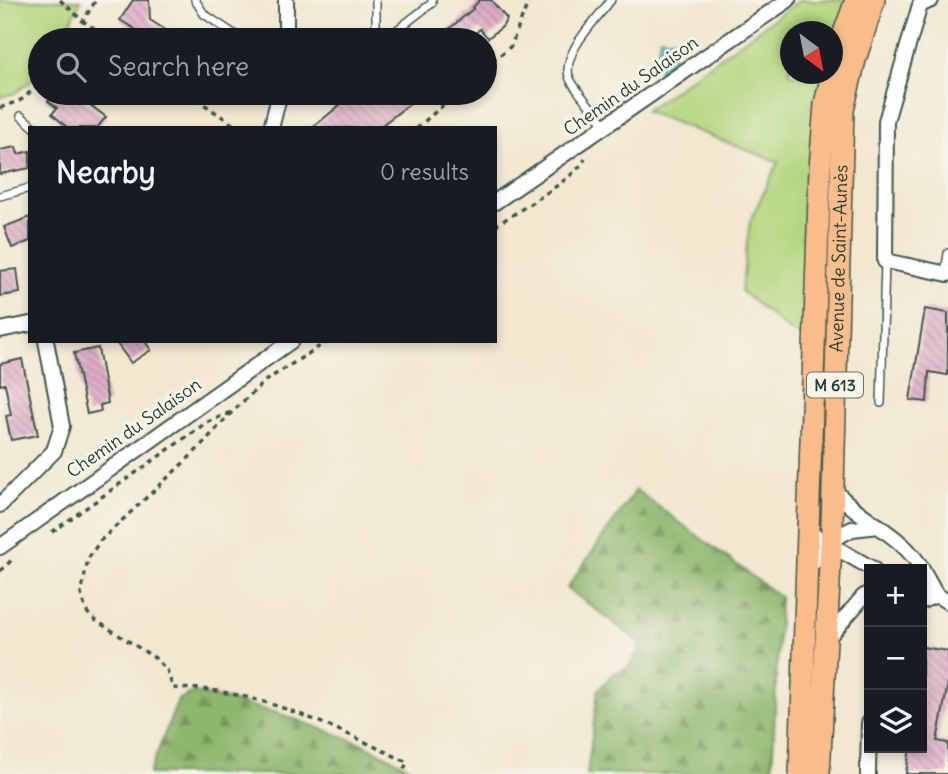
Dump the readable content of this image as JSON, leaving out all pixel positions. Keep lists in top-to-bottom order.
{
  "streets": {
    "main road": ["Avenue de Saint-Aunès", "M 613"],
    "street": ["Chemin du Salaison"]
  },
  "north": "bottom right",
  "page": {
    "search": "Search here",
    "heading": ["Nearby", "0 results"],
    "map_buttons": ["+", "−"]
  }
}
